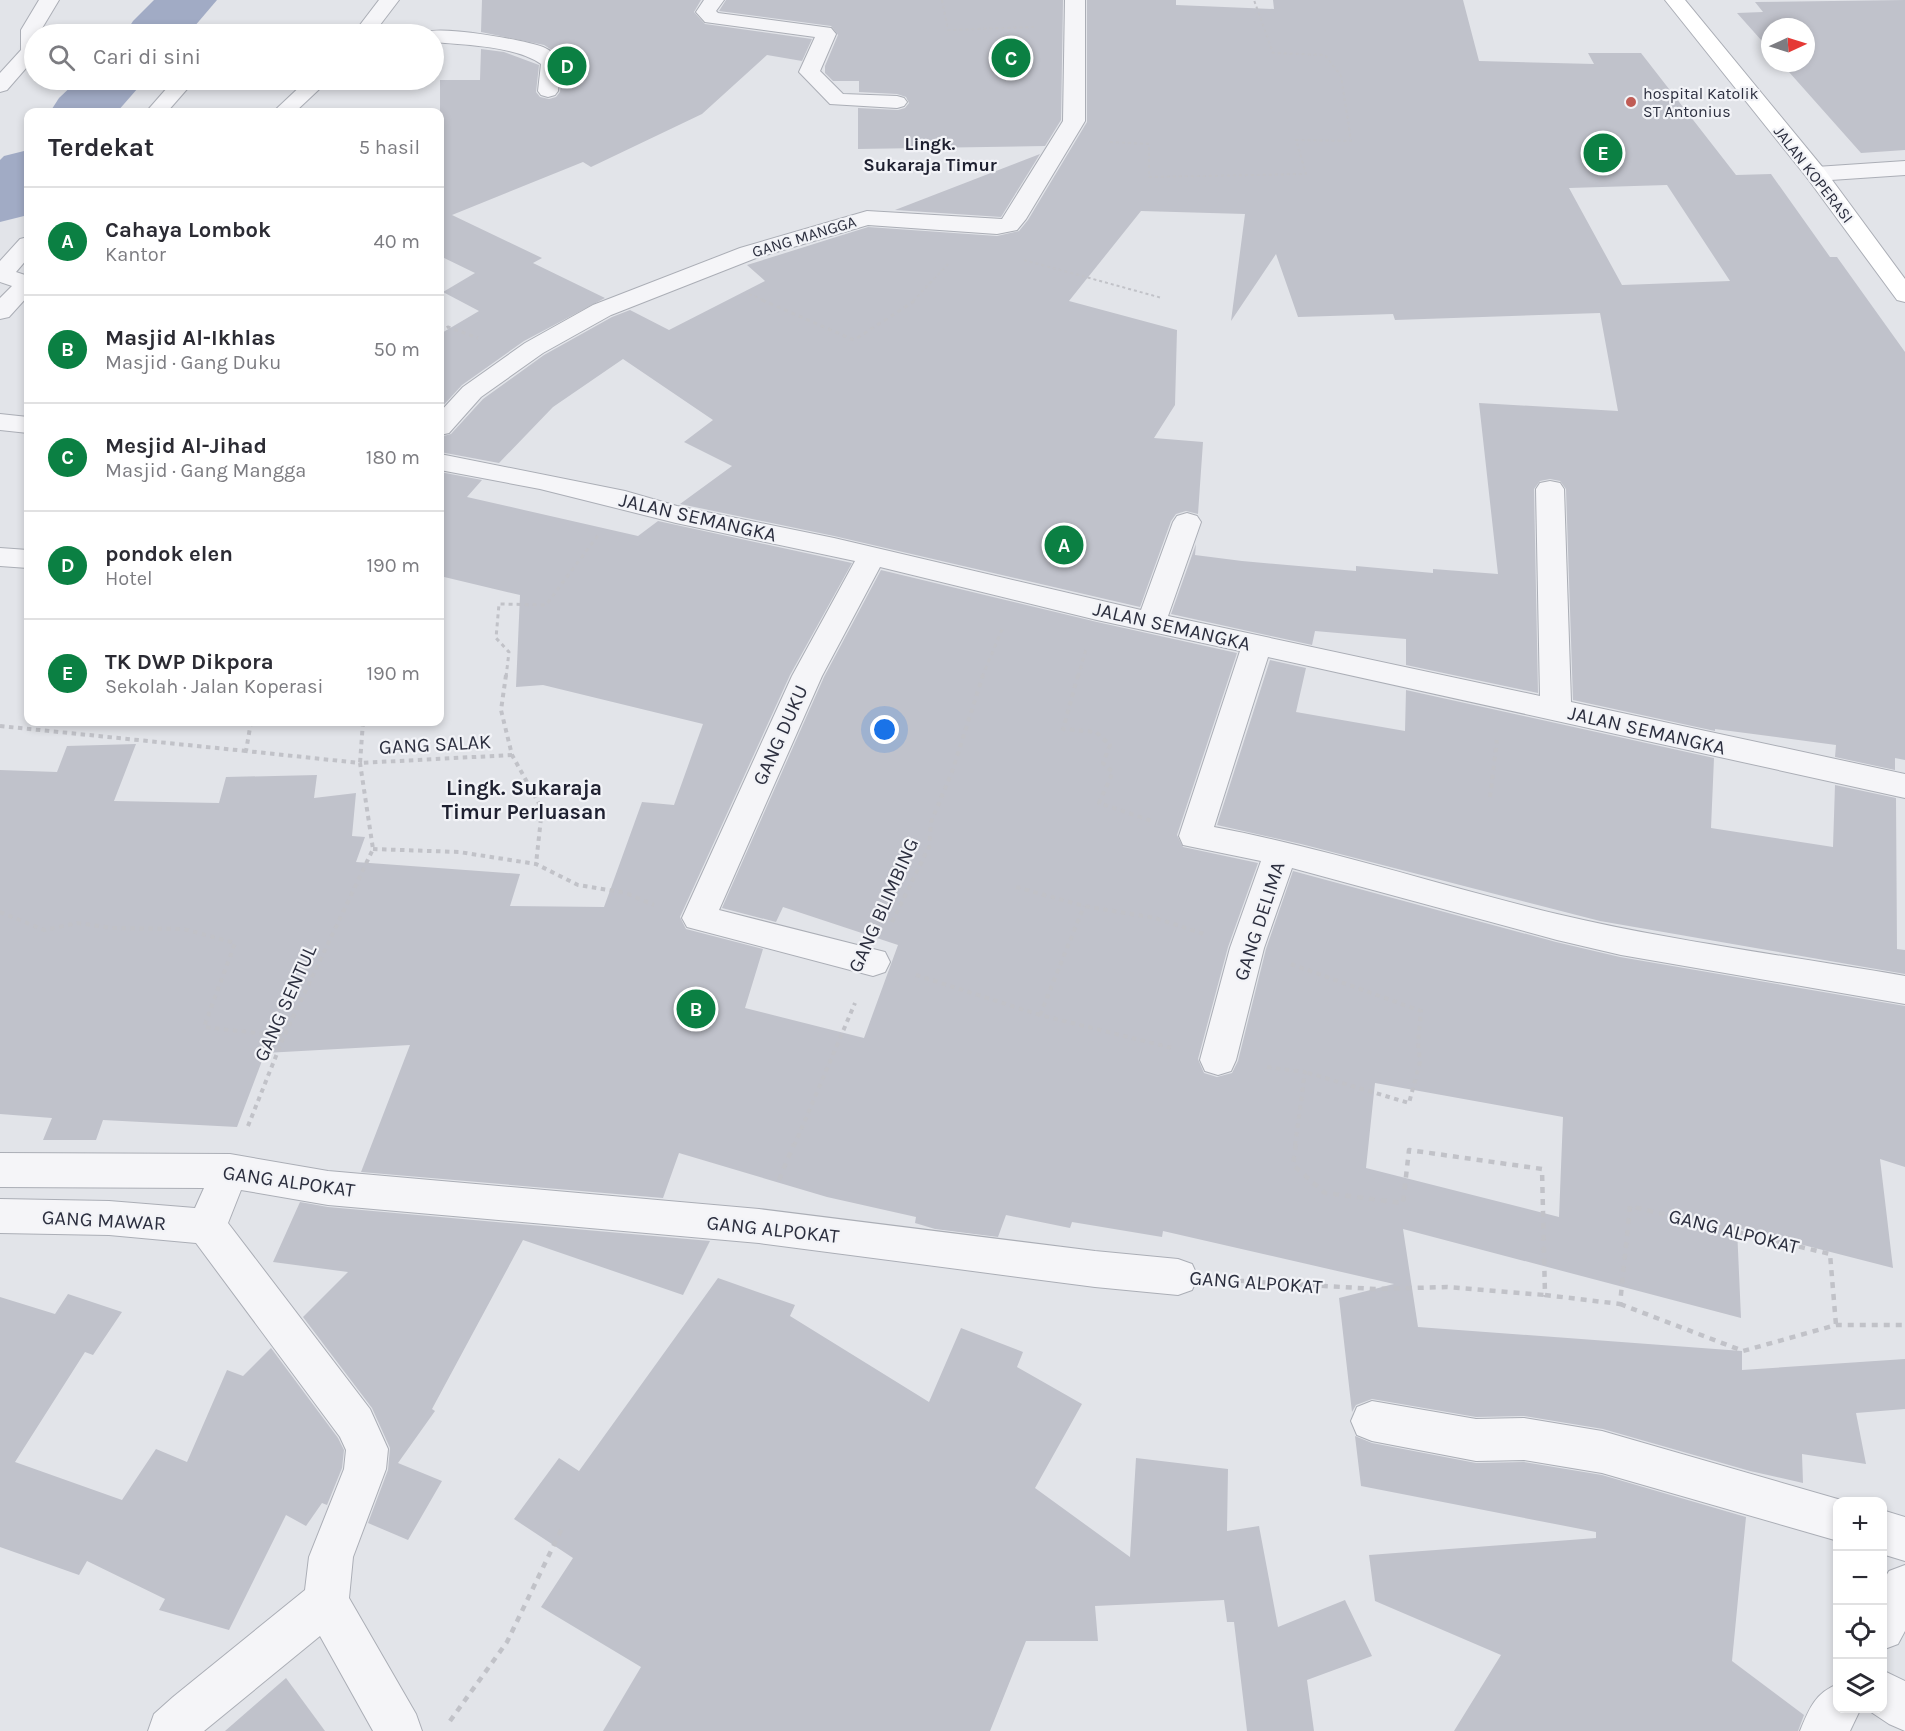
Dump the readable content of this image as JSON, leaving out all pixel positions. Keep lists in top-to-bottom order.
{
  "streets": {
    "street": [
      "JALAN KOPERASI",
      "GANG MANGGA",
      "JALAN SEMANGKA",
      "GANG DUKU",
      "GANG DELIMA",
      "GANG ALPOKAT",
      "GANG MAWAR"
    ],
    "path": ["GANG SALAK", "GANG BLIMBING", "GANG SENTUL"]
  },
  "crossings": [
    ["JALAN SEMANGKA", "GANG DUKU"],
    ["JALAN SEMANGKA", "GANG SALAK"],
    ["JALAN SEMANGKA", "GANG BLIMBING"],
    ["GANG BLIMBING", "GANG ALPOKAT"],
    ["GANG SENTUL", "GANG ALPOKAT"],
    ["GANG SENTUL", "GANG MAWAR"],
    ["GANG ALPOKAT", "GANG MAWAR"]
  ],
  "districts": ["Lingk. Sukaraja Timur", "Lingk. Sukaraja Timur Perluasan"],
  "places": ["hospital Katolik ST Antonius"],
  "north": "right",
  "page": {
    "search": "Cari di sini",
    "pins": [
      "C",
      "D",
      "E",
      "A",
      "B"
    ],
    "heading": ["Terdekat", "5 hasil"],
    "list": [
      {
        "mark": "A",
        "name": "Cahaya Lombok",
        "note": "Kantor",
        "value": "40 m"
      },
      {
        "mark": "B",
        "name": "Masjid Al-Ikhlas",
        "note": "Masjid · Gang Duku",
        "value": "50 m"
      },
      {
        "mark": "C",
        "name": "Mesjid Al-Jihad",
        "note": "Masjid · Gang Mangga",
        "value": "180 m"
      },
      {
        "mark": "D",
        "name": "pondok elen",
        "note": "Hotel",
        "value": "190 m"
      },
      {
        "mark": "E",
        "name": "TK DWP Dikpora",
        "note": "Sekolah · Jalan Koperasi",
        "value": "190 m"
      }
    ],
    "map_buttons": ["+", "−"]
  }
}
